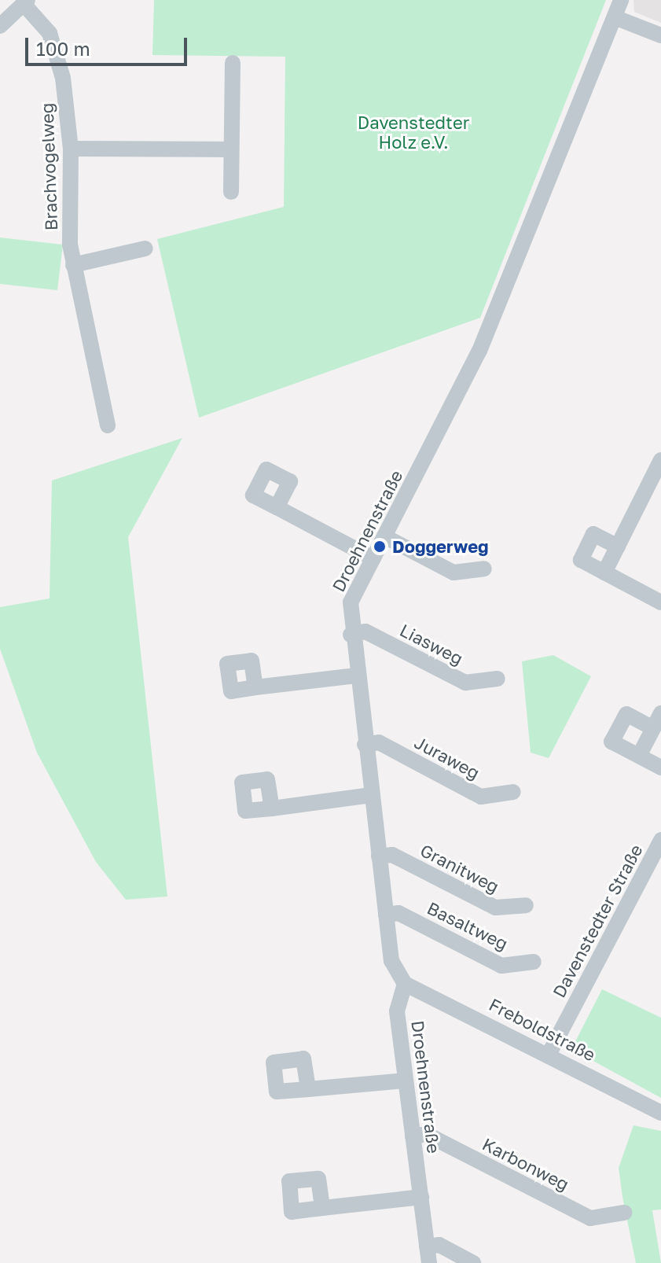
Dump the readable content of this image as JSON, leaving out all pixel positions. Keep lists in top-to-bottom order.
{
  "streets": {
    "street": [
      "Brachvogelweg",
      "Droehnenstraße",
      "Liasweg",
      "Juraweg",
      "Granitweg",
      "Davenstedter Straße",
      "Basaltweg",
      "Freboldstraße",
      "Karbonweg"
    ]
  },
  "crossings": [
    ["Droehnenstraße", "Liasweg"],
    ["Droehnenstraße", "Juraweg"],
    ["Droehnenstraße", "Granitweg"],
    ["Droehnenstraße", "Basaltweg"],
    ["Droehnenstraße", "Freboldstraße"],
    ["Droehnenstraße", "Karbonweg"],
    ["Davenstedter Straße", "Freboldstraße"]
  ],
  "parks": ["Davenstedter Holz e.V."],
  "places": ["Doggerweg"],
  "scale_bar": "100 m"
}
